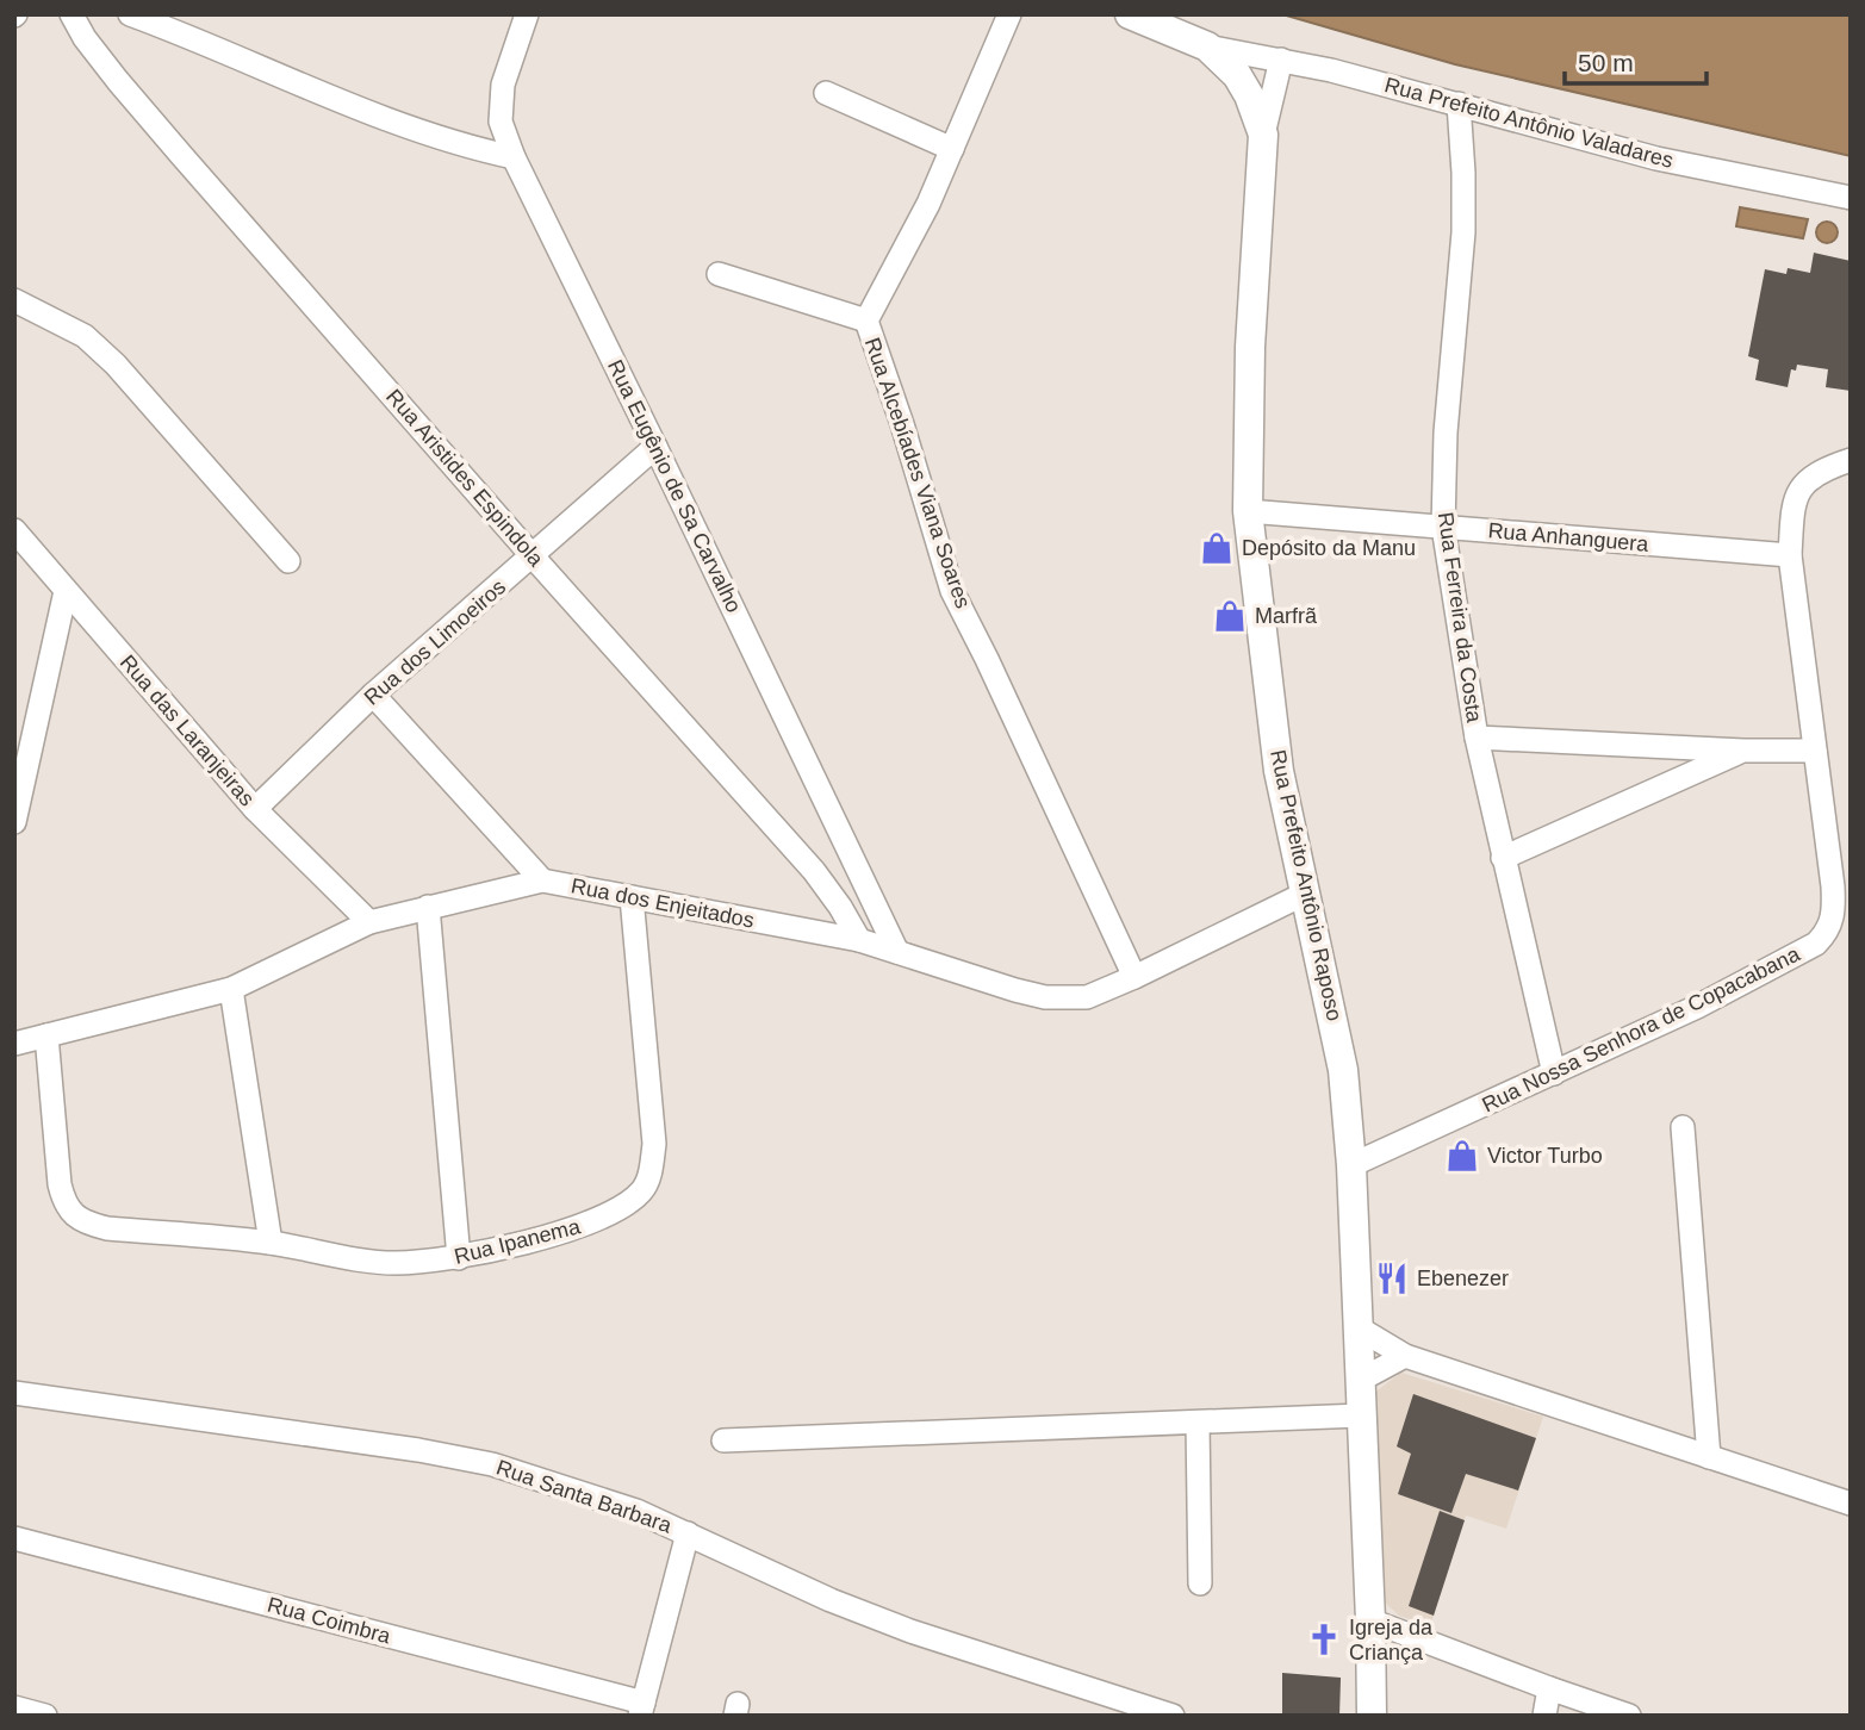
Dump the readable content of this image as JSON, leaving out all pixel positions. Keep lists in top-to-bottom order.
{
  "streets": {
    "street": [
      "Rua Prefeito Antônio Valadares",
      "Rua Alcebíades Viana Soares",
      "Rua Aristides Espindola",
      "Rua Eugênio de Sa Carvalho",
      "Rua Anhanguera",
      "Rua Ferreira da Costa",
      "Rua dos Limoeiros",
      "Rua das Laranjeiras",
      "Rua Prefeito Antônio Raposo",
      "Rua dos Enjeitados",
      "Rua Nossa Senhora de Copacabana",
      "Rua Ipanema",
      "Rua Santa Barbara",
      "Rua Coimbra"
    ]
  },
  "crossings": [
    ["Rua Prefeito Antônio Valadares", "Rua Ferreira da Costa"],
    ["Rua Prefeito Antônio Valadares", "Rua Prefeito Antônio Raposo"],
    ["Rua Alcebíades Viana Soares", "Rua dos Enjeitados"],
    ["Rua Aristides Espindola", "Rua dos Limoeiros"],
    ["Rua Aristides Espindola", "Rua dos Enjeitados"],
    ["Rua Eugênio de Sa Carvalho", "Rua dos Limoeiros"],
    ["Rua Eugênio de Sa Carvalho", "Rua dos Enjeitados"],
    ["Rua Anhanguera", "Rua Ferreira da Costa"],
    ["Rua Anhanguera", "Rua Prefeito Antônio Raposo"],
    ["Rua Anhanguera", "Rua Nossa Senhora de Copacabana"],
    ["Rua Ferreira da Costa", "Rua Nossa Senhora de Copacabana"],
    ["Rua dos Limoeiros", "Rua das Laranjeiras"],
    ["Rua das Laranjeiras", "Rua dos Enjeitados"],
    ["Rua Prefeito Antônio Raposo", "Rua dos Enjeitados"],
    ["Rua Prefeito Antônio Raposo", "Rua Nossa Senhora de Copacabana"],
    ["Rua dos Enjeitados", "Rua Ipanema"]
  ],
  "places": {
    "shop": ["Depósito da Manu", "Marfrã", "Victor Turbo"],
    "restaurant": ["Ebenezer"],
    "church": ["Igreja da Criança"]
  },
  "scale_bar": "50 m"
}
